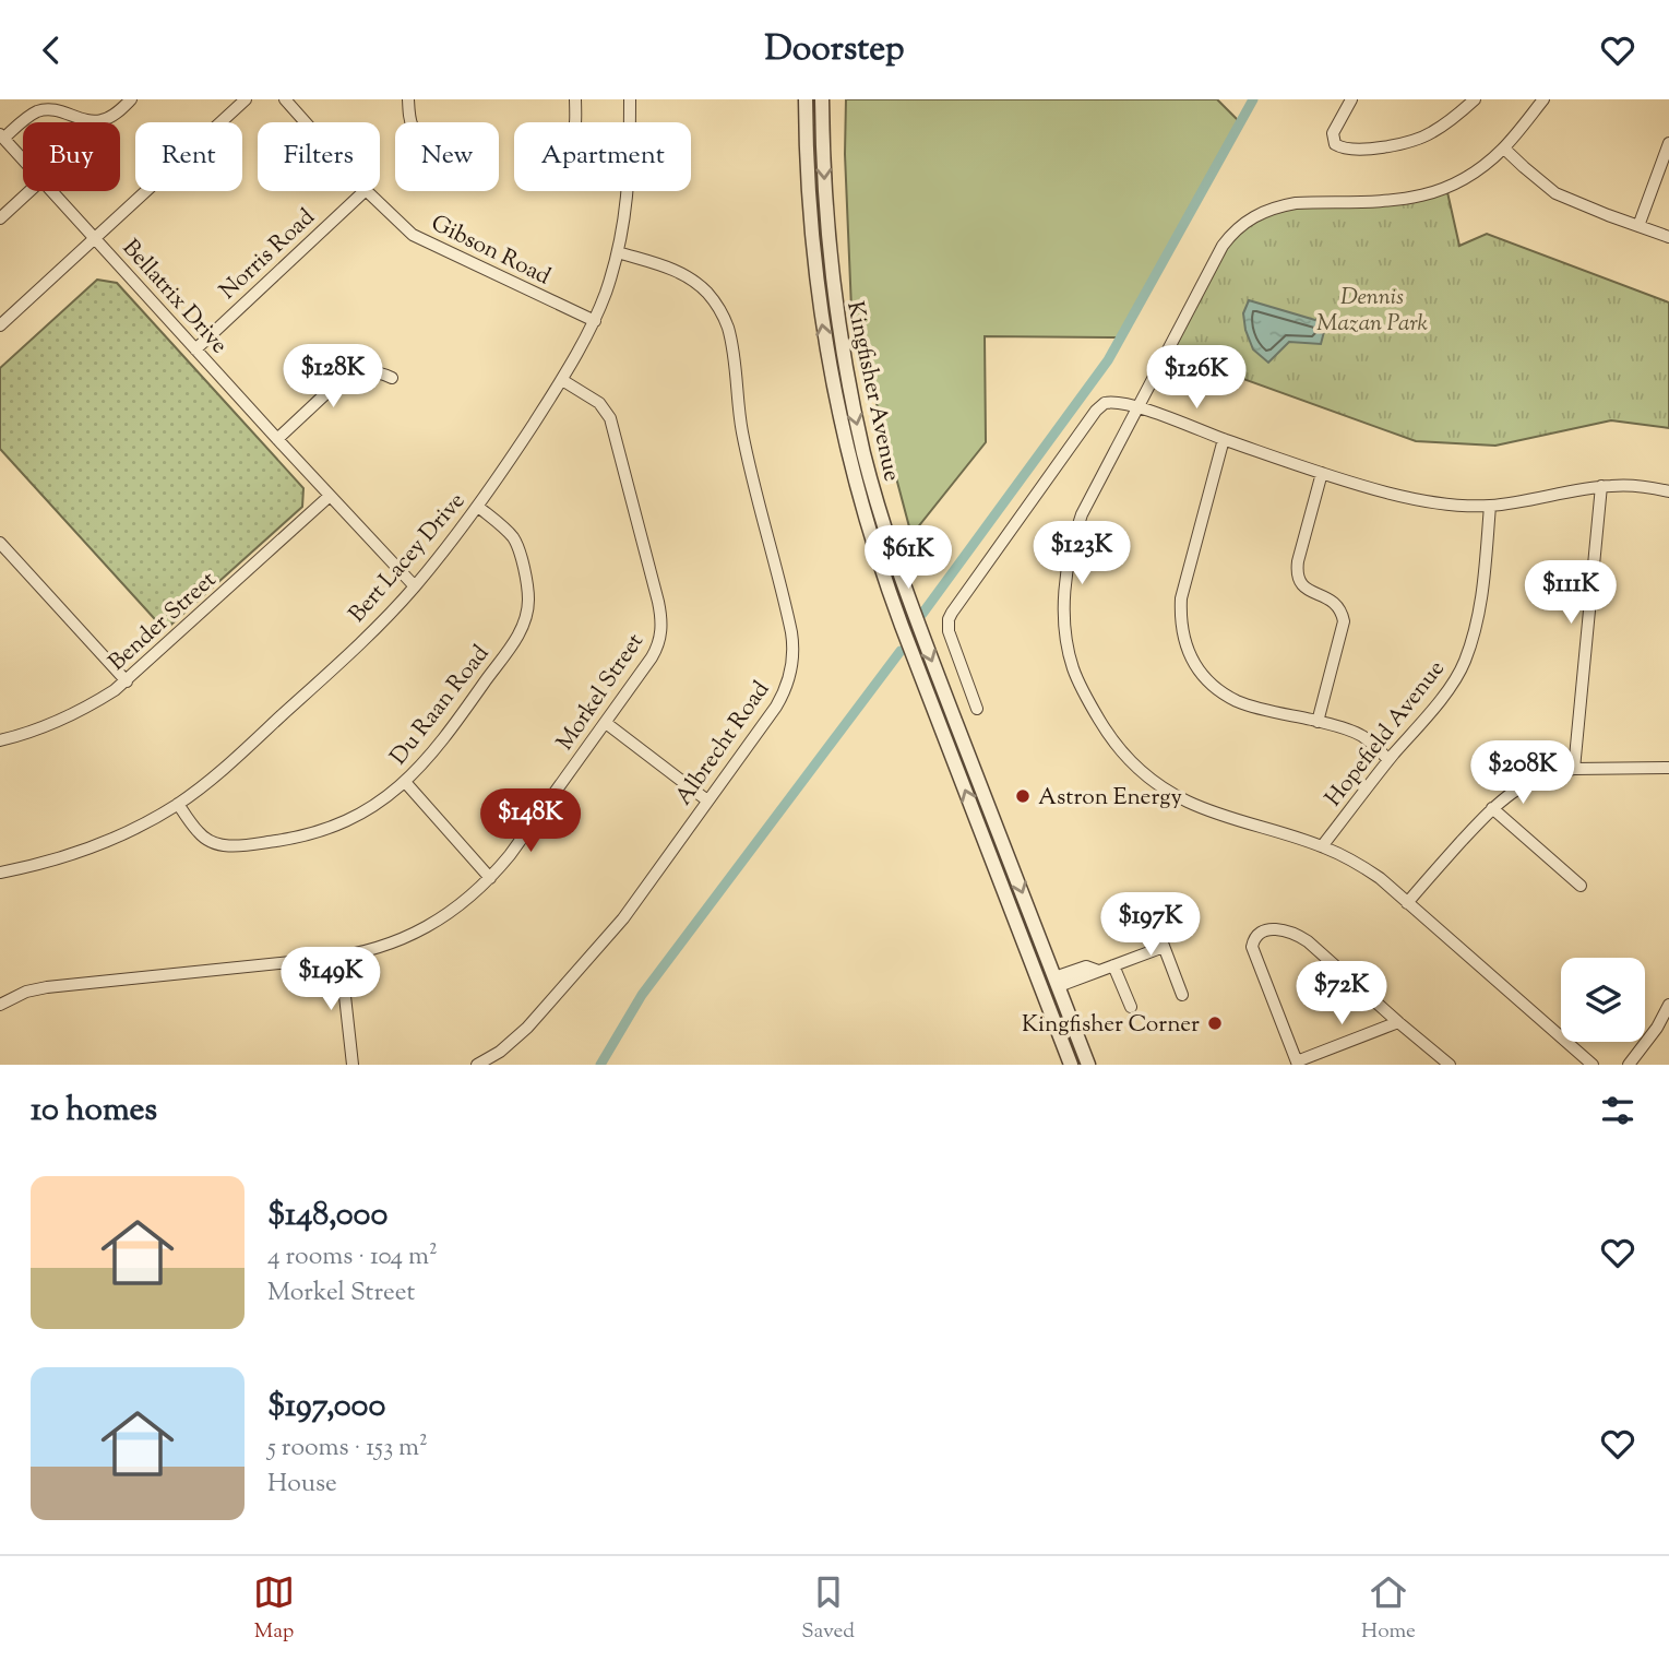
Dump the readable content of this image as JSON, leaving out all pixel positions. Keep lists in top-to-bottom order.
{
  "streets": {
    "street": [
      "Gibson Road",
      "Norris Road",
      "Bellatrix Drive",
      "Kingfisher Avenue",
      "Bert Lacey Drive",
      "Bender Street",
      "Morkel Street",
      "Du Raan Road",
      "Hopefield Avenue",
      "Albrecht Road"
    ]
  },
  "crossings": [
    ["Gibson Road", "Bert Lacey Drive"],
    ["Norris Road", "Bellatrix Drive"],
    ["Bellatrix Drive", "Bert Lacey Drive"],
    ["Bellatrix Drive", "Bender Street"],
    ["Bert Lacey Drive", "Morkel Street"],
    ["Bert Lacey Drive", "Du Raan Road"],
    ["Bert Lacey Drive", "Albrecht Road"]
  ],
  "parks": ["Dennis Mazan Park"],
  "places": ["Astron Energy", "Kingfisher Corner"],
  "page": {
    "header": "Doorstep",
    "chip": [
      "Buy",
      "Rent",
      "Filters",
      "New",
      "Apartment"
    ],
    "price": [
      "$128K",
      "$126K",
      "$123K",
      "$61K",
      "$111K",
      "$208K",
      "$148K",
      "$197K",
      "$149K",
      "$72K"
    ],
    "heading": "10 homes",
    "list": [
      {
        "name": "$148,000",
        "note": "4 rooms · 104 m² · Morkel Street"
      },
      {
        "name": "$197,000",
        "note": "5 rooms · 153 m² · House"
      }
    ],
    "tabs": ["Map", "Saved", "Home"]
  }
}
